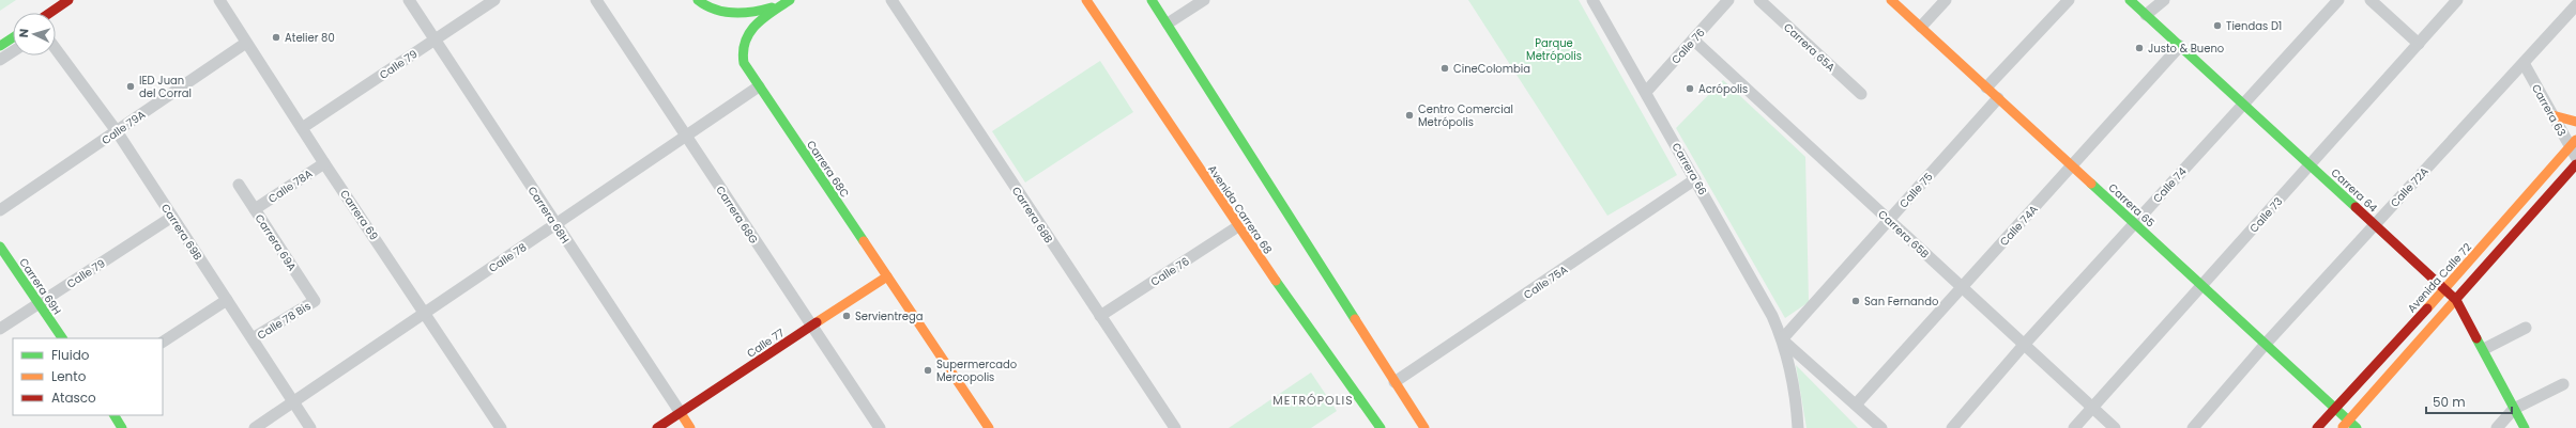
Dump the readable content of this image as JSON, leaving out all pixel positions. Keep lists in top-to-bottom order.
{
  "streets": {
    "main road": [
      "Carrera 68C",
      "Carrera 64",
      "Carrera 65",
      "Avenida Carrera 68",
      "Carrera 68H",
      "Avenida Calle 72",
      "Carrera 69H",
      "Calle 77"
    ],
    "street": [
      "Calle 76",
      "Carrera 65A",
      "Calle 79",
      "Carrera 63",
      "Calle 79A",
      "Carrera 66",
      "Calle 74",
      "Calle 78A",
      "Calle 72A",
      "Calle 75",
      "Carrera 69",
      "Carrera 68G",
      "Carrera 68B",
      "Calle 73",
      "Calle 74A",
      "Carrera 69B",
      "Carrera 65B",
      "Carrera 69A",
      "Calle 78",
      "Calle 75A",
      "Calle 78 Bis"
    ]
  },
  "crossings": [
    ["Calle 76", "Carrera 66"],
    ["Calle 76", "Avenida Carrera 68"],
    ["Calle 76", "Carrera 68B"],
    ["Calle 76", "Carrera 65B"],
    ["Calle 79", "Carrera 69"],
    ["Calle 79", "Carrera 68H"],
    ["Calle 79", "Carrera 69B"],
    ["Calle 79", "Carrera 69H"],
    ["Carrera 63", "Calle 72A"],
    ["Carrera 63", "Avenida Calle 72"],
    ["Calle 79A", "Carrera 69"],
    ["Calle 79A", "Carrera 69B"],
    ["Carrera 68C", "Calle 78"],
    ["Carrera 68C", "Calle 77"],
    ["Carrera 66", "Calle 75"],
    ["Carrera 66", "Calle 74A"],
    ["Carrera 66", "Calle 75A"],
    ["Calle 74", "Carrera 64"],
    ["Calle 74", "Carrera 65"],
    ["Calle 74", "Carrera 65B"],
    ["Calle 78A", "Carrera 69"],
    ["Calle 78A", "Carrera 69A"],
    ["Calle 72A", "Carrera 64"],
    ["Calle 72A", "Carrera 65"],
    ["Calle 75", "Carrera 65"],
    ["Calle 75", "Carrera 65B"],
    ["Carrera 64", "Calle 73"],
    ["Carrera 64", "Calle 74A"],
    ["Carrera 64", "Avenida Calle 72"],
    ["Carrera 65", "Calle 73"],
    ["Carrera 65", "Calle 74A"],
    ["Carrera 65", "Avenida Calle 72"],
    ["Carrera 69", "Calle 78"],
    ["Carrera 68H", "Calle 78"],
    ["Carrera 68H", "Calle 77"],
    ["Carrera 68G", "Calle 78"],
    ["Carrera 68G", "Calle 77"],
    ["Calle 73", "Carrera 65B"],
    ["Calle 74A", "Carrera 65B"],
    ["Carrera 69B", "Calle 78"],
    ["Carrera 69B", "Calle 78 Bis"],
    ["Carrera 69A", "Calle 78 Bis"]
  ],
  "districts": ["METRÓPOLIS"],
  "parks": ["Parque Metrópolis"],
  "places": [
    "Tiendas D1",
    "Atelier 80",
    "Justo & Bueno",
    "CineColombia",
    "IED Juan del Corral",
    "Acrópolis",
    "Centro Comercial Metrópolis",
    "San Fernando",
    "Servientrega",
    "Supermercado Mercopolis"
  ],
  "legend": ["Fluido", "Lento", "Atasco"],
  "scale_bar": "50 m",
  "north": "left"
}
